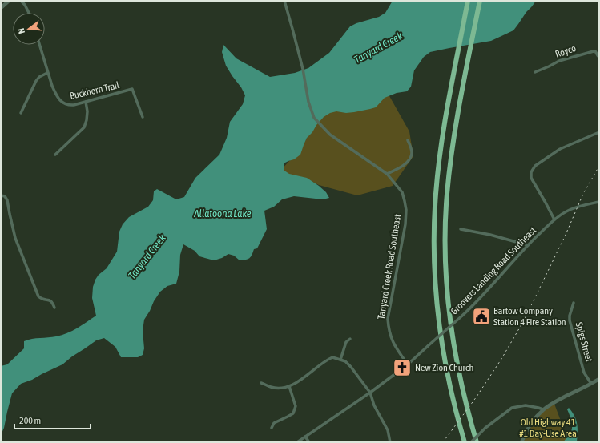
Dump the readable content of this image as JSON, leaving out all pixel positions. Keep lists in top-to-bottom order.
{
  "streets": {
    "street": [
      "Royco",
      "Buckhorn Trail",
      "Tanyard Creek Road Southeast",
      "Groovers Landing Road Southeast",
      "Spigs Street"
    ]
  },
  "crossings": [
    ["Tanyard Creek Road Southeast", "Groovers Landing Road Southeast"]
  ],
  "water": ["Tanyard Creek", "Allatoona Lake"],
  "parks": ["Old Highway 41 #1 Day-Use Area"],
  "places": {
    "public building": ["Bartow Company Station 4 Fire Station"],
    "church": ["New Zion Church"]
  },
  "scale_bar": "200 m",
  "north": "left"
}
